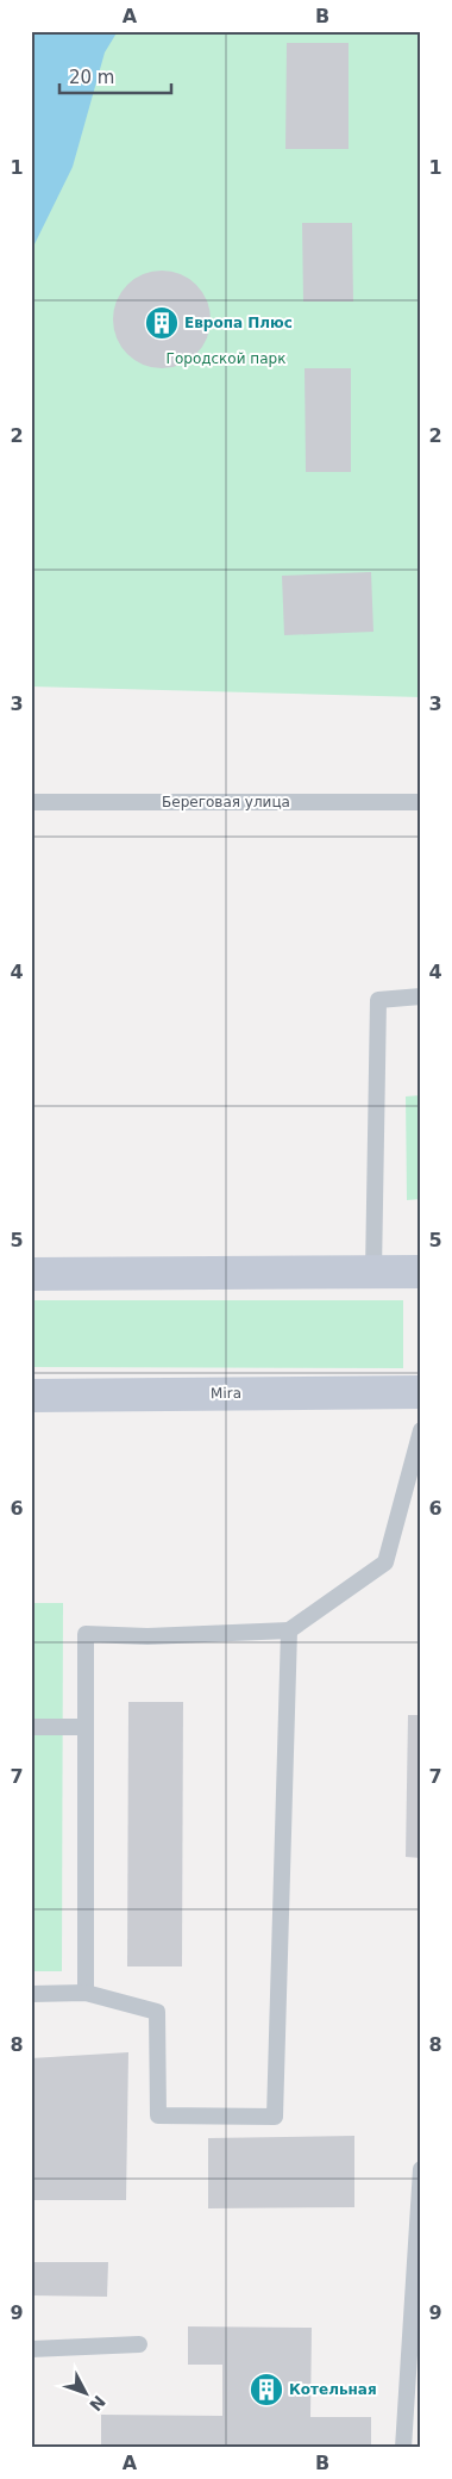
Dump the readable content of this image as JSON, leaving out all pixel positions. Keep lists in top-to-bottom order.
{
  "streets": {
    "main road": ["Mira"],
    "lane": ["Береговая улица"]
  },
  "parks": ["Городской парк"],
  "places": {
    "building": ["Европа Плюс", "Котельная"]
  },
  "scale_bar": "20 m",
  "north": "bottom right",
  "grid": {
    "columns": ["A", "B"],
    "rows": [
      "1",
      "2",
      "3",
      "4",
      "5",
      "6",
      "7",
      "8",
      "9"
    ]
  }
}
